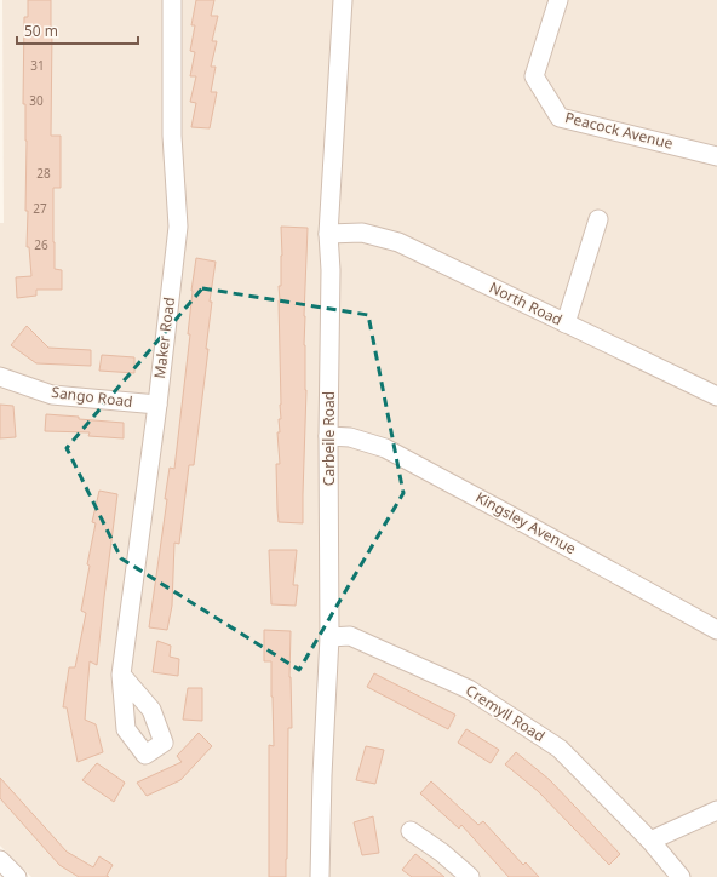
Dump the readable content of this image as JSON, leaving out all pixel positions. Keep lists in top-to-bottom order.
{
  "streets": {
    "street": [
      "Peacock Avenue",
      "North Road",
      "Maker Road",
      "Sango Road",
      "Carbeile Road",
      "Kingsley Avenue",
      "Cremyll Road"
    ]
  },
  "crossings": [
    ["North Road", "Carbeile Road"],
    ["Maker Road", "Sango Road"],
    ["Carbeile Road", "Kingsley Avenue"],
    ["Carbeile Road", "Cremyll Road"]
  ],
  "house_numbers": [
    "31",
    "30",
    "28",
    "27",
    "26"
  ],
  "scale_bar": "50 m"
}
